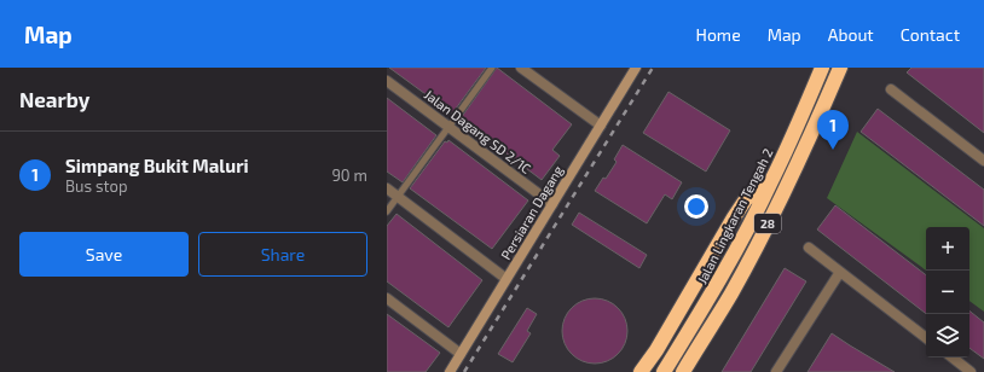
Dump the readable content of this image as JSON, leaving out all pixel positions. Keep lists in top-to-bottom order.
{
  "streets": {
    "highway": ["Jalan Lingkaran Tengah 2", "28"],
    "main road": ["Persiaran Dagang"],
    "street": ["Jalan Dagang SD 2/1C"]
  },
  "crossings": [
    ["Jalan Dagang SD 2/1C", "Persiaran Dagang"]
  ],
  "page": {
    "header": "Map",
    "nav": [
      "Home",
      "Map",
      "About",
      "Contact"
    ],
    "heading": "Nearby",
    "pins": "1",
    "list": [
      {
        "mark": "1",
        "name": "Simpang Bukit Maluri",
        "note": "Bus stop",
        "value": "90 m"
      }
    ],
    "buttons": ["Save", "Share"],
    "map_buttons": ["+", "−"]
  }
}
